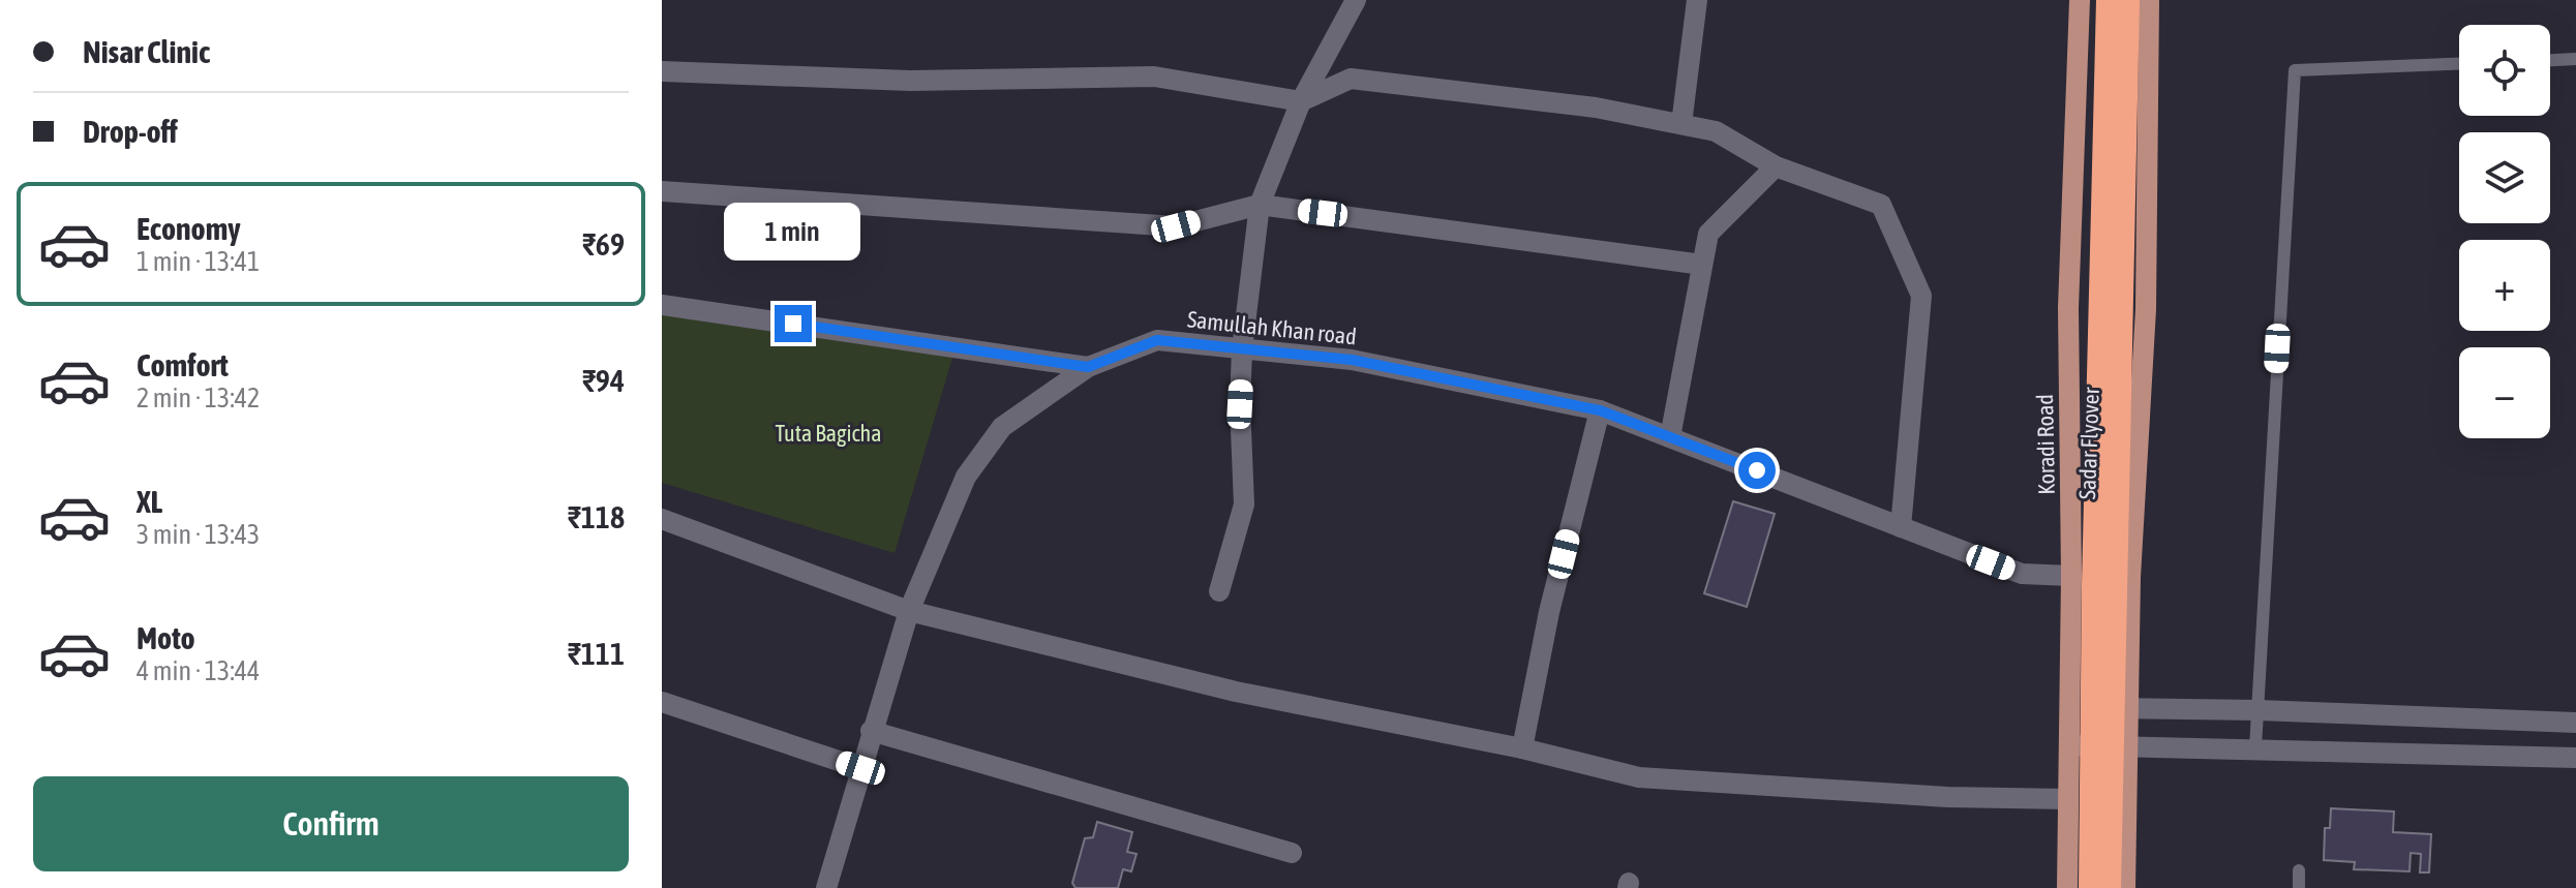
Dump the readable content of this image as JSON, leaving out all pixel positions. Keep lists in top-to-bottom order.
{
  "streets": {
    "highway": ["Sadar Flyover"],
    "main road": ["Koradi Road"],
    "street": ["Samullah Khan road"]
  },
  "crossings": [
    ["Samullah Khan road", "Koradi Road"]
  ],
  "parks": ["Tuta Bagicha"],
  "page": {
    "banner": ["Nisar Clinic", "Drop-off"],
    "map_buttons": ["+", "−"],
    "list": [
      {
        "name": "Economy",
        "note": "1 min · 13:41",
        "value": "₹69"
      },
      {
        "name": "Comfort",
        "note": "2 min · 13:42",
        "value": "₹94"
      },
      {
        "name": "XL",
        "note": "3 min · 13:43",
        "value": "₹118"
      },
      {
        "name": "Moto",
        "note": "4 min · 13:44",
        "value": "₹111"
      }
    ],
    "bubble": "1 min",
    "buttons": "Confirm"
  }
}
